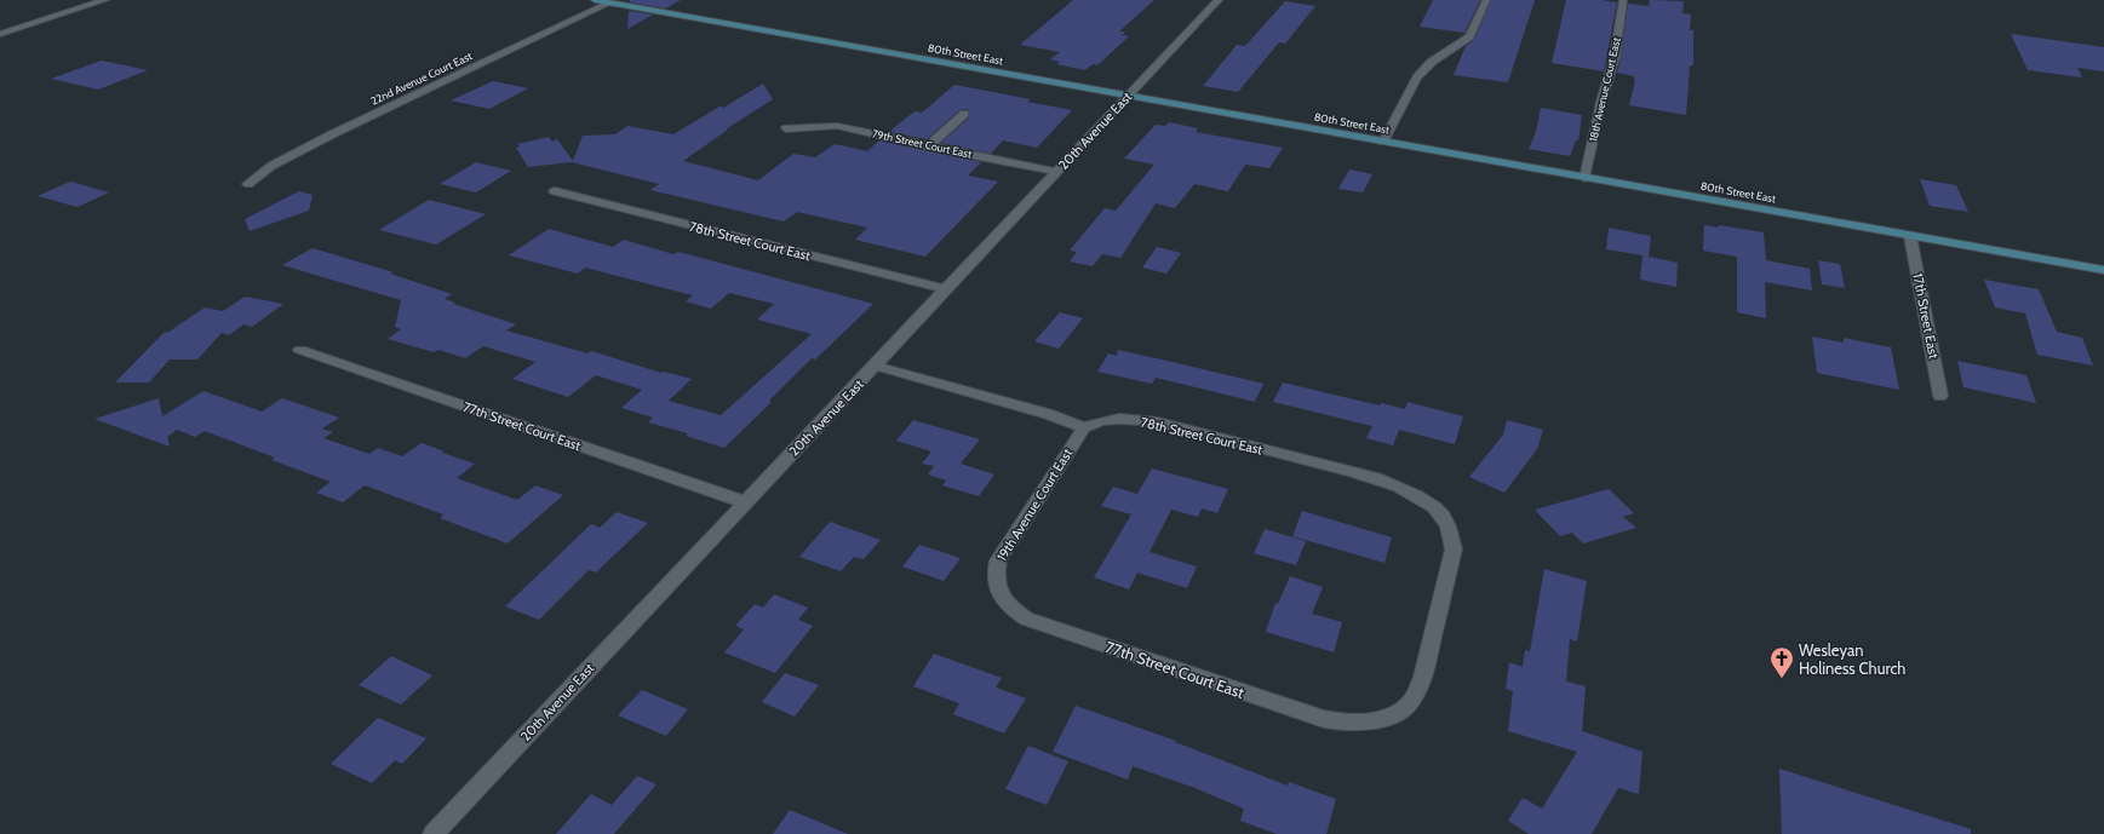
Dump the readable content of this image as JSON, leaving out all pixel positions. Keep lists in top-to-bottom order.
{
  "streets": {
    "street": [
      "80th Street East",
      "22nd Avenue Court East",
      "18th Avenue Court East",
      "20th Avenue East",
      "79th Street Court East",
      "78th Street Court East",
      "17th Street East",
      "77th Street Court East",
      "19th Avenue Court East"
    ]
  },
  "crossings": [
    ["80th Street East", "22nd Avenue Court East"],
    ["80th Street East", "18th Avenue Court East"],
    ["80th Street East", "20th Avenue East"],
    ["80th Street East", "17th Street East"],
    ["20th Avenue East", "79th Street Court East"],
    ["20th Avenue East", "78th Street Court East"],
    ["20th Avenue East", "77th Street Court East"],
    ["78th Street Court East", "77th Street Court East"],
    ["78th Street Court East", "19th Avenue Court East"],
    ["77th Street Court East", "19th Avenue Court East"]
  ],
  "places": {
    "church": ["Wesleyan Holiness Church"]
  }
}
